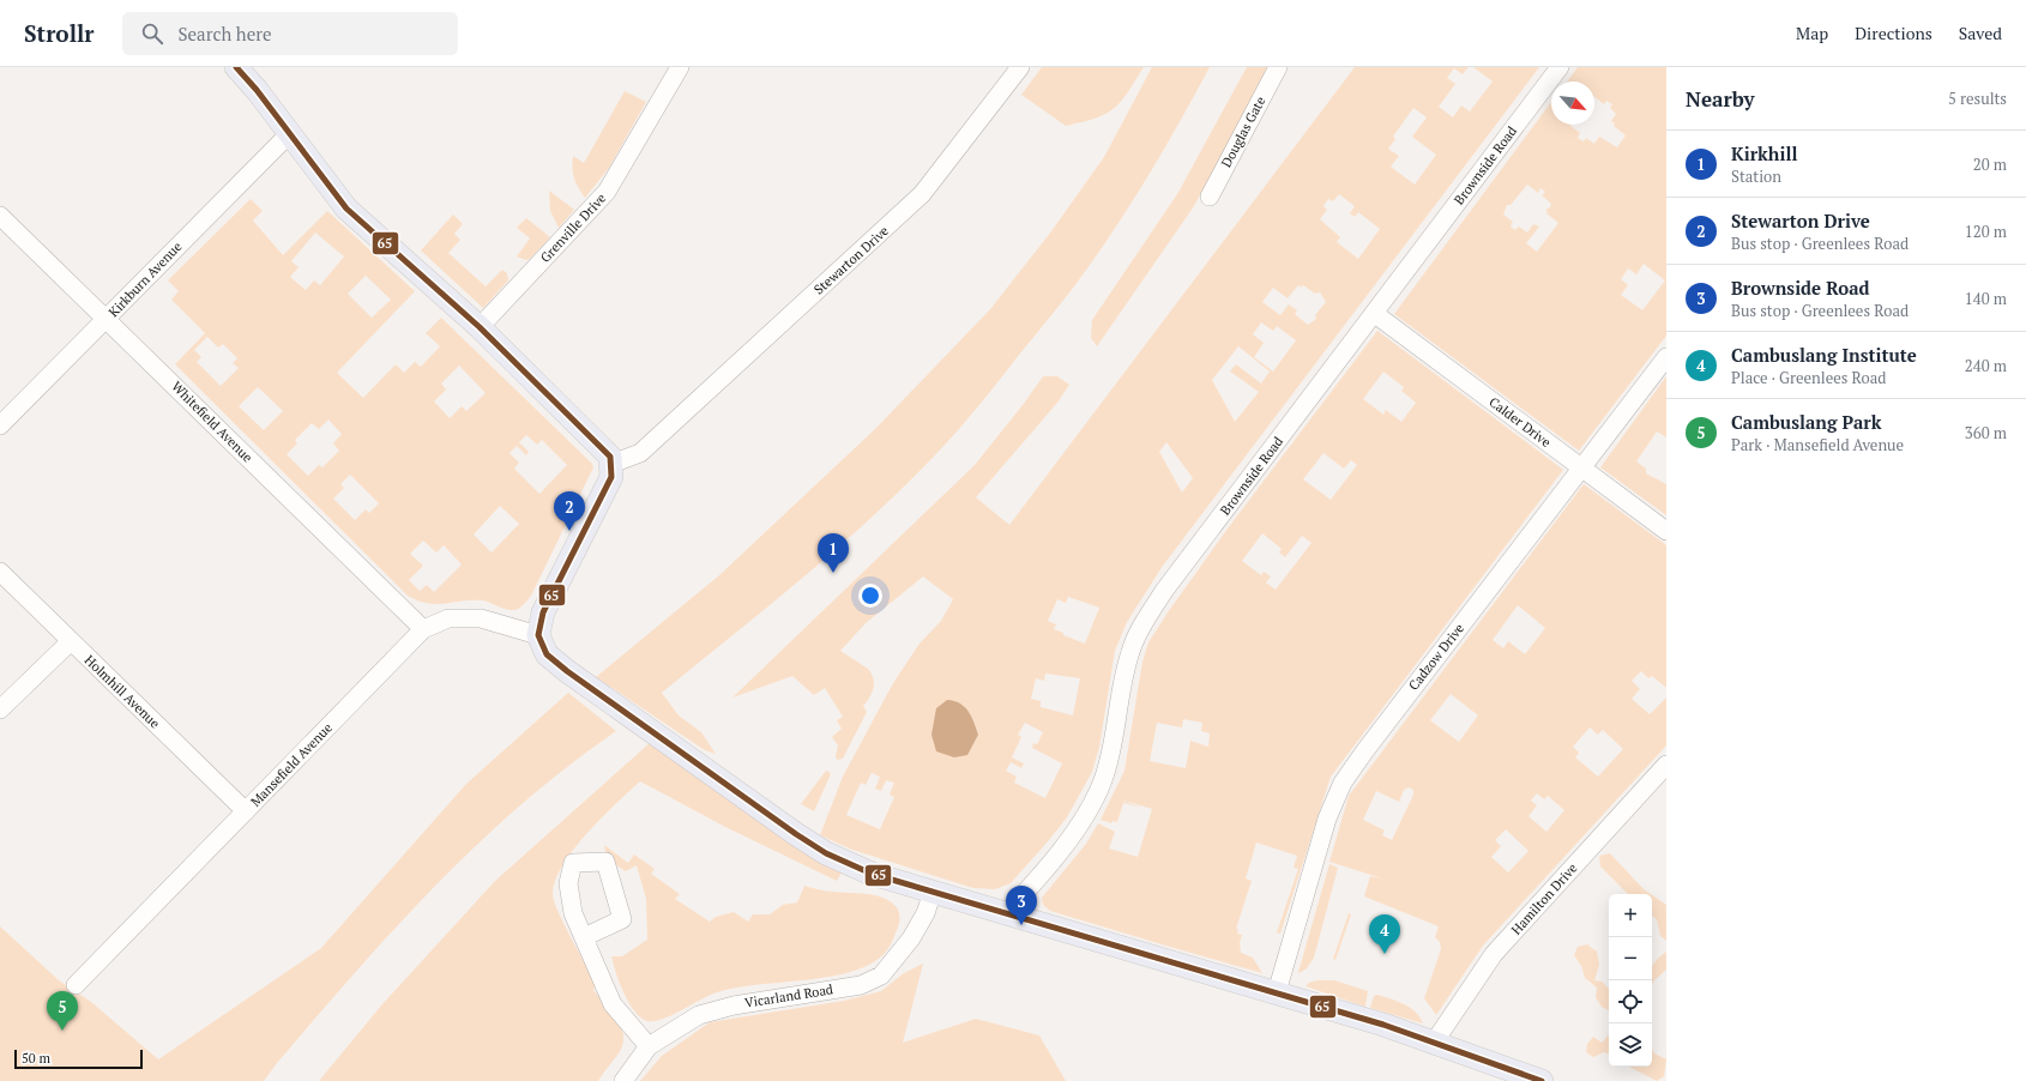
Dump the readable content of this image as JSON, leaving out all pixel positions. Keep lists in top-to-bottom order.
{
  "streets": {
    "street": [
      "Douglas Gate",
      "Brownside Road",
      "Grenville Drive",
      "Stewarton Drive",
      "Kirkburn Avenue",
      "Whitefield Avenue",
      "Calder Drive",
      "Cadzow Drive",
      "Holmhill Avenue",
      "Mansefield Avenue",
      "Hamilton Drive",
      "Vicarland Road"
    ]
  },
  "crossings": [
    ["Brownside Road", "Calder Drive"],
    ["Kirkburn Avenue", "Whitefield Avenue"],
    ["Whitefield Avenue", "Mansefield Avenue"],
    ["Calder Drive", "Cadzow Drive"],
    ["Holmhill Avenue", "Mansefield Avenue"]
  ],
  "lines": ["transit line 65"],
  "scale_bar": "50 m",
  "north": "bottom right",
  "page": {
    "header": "Strollr",
    "search": "Search here",
    "nav": ["Map", "Directions", "Saved"],
    "heading": ["Nearby", "5 results"],
    "list": [
      {
        "mark": "1",
        "name": "Kirkhill",
        "note": "Station",
        "value": "20 m"
      },
      {
        "mark": "2",
        "name": "Stewarton Drive",
        "note": "Bus stop · Greenlees Road",
        "value": "120 m"
      },
      {
        "mark": "3",
        "name": "Brownside Road",
        "note": "Bus stop · Greenlees Road",
        "value": "140 m"
      },
      {
        "mark": "4",
        "name": "Cambuslang Institute",
        "note": "Place · Greenlees Road",
        "value": "240 m"
      },
      {
        "mark": "5",
        "name": "Cambuslang Park",
        "note": "Park · Mansefield Avenue",
        "value": "360 m"
      }
    ],
    "pins": [
      "2",
      "1",
      "3",
      "4",
      "5"
    ],
    "map_buttons": ["+", "−"],
    "scale": "50 m"
  }
}
